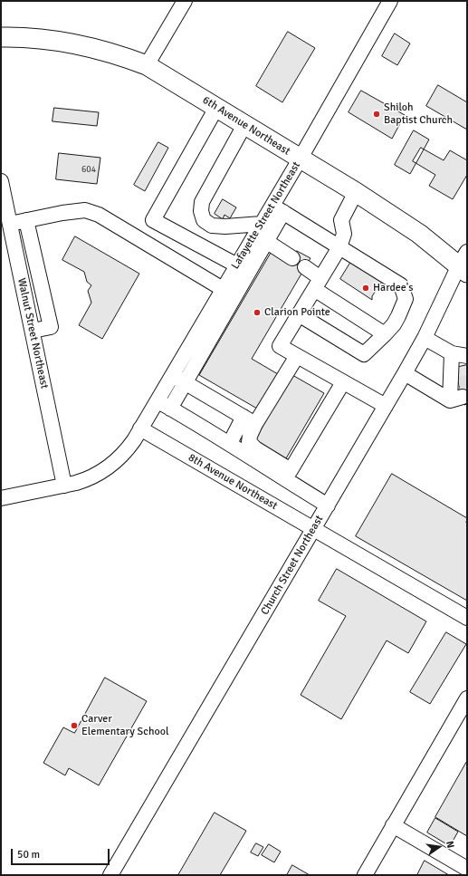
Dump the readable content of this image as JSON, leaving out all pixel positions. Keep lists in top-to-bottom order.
{
  "streets": {
    "main road": ["6th Avenue Northeast"],
    "street": [
      "Lafayette Street Northeast",
      "Walnut Street Northeast",
      "8th Avenue Northeast",
      "Church Street Northeast"
    ]
  },
  "crossings": [
    ["6th Avenue Northeast", "Lafayette Street Northeast"],
    ["6th Avenue Northeast", "Church Street Northeast"],
    ["Lafayette Street Northeast", "8th Avenue Northeast"],
    ["8th Avenue Northeast", "Church Street Northeast"]
  ],
  "places": [
    "Shiloh Baptist Church",
    "Hardee's",
    "Clarion Pointe",
    "Carver Elementary School"
  ],
  "house_numbers": ["604"],
  "scale_bar": "50 m",
  "north": "right"
}
